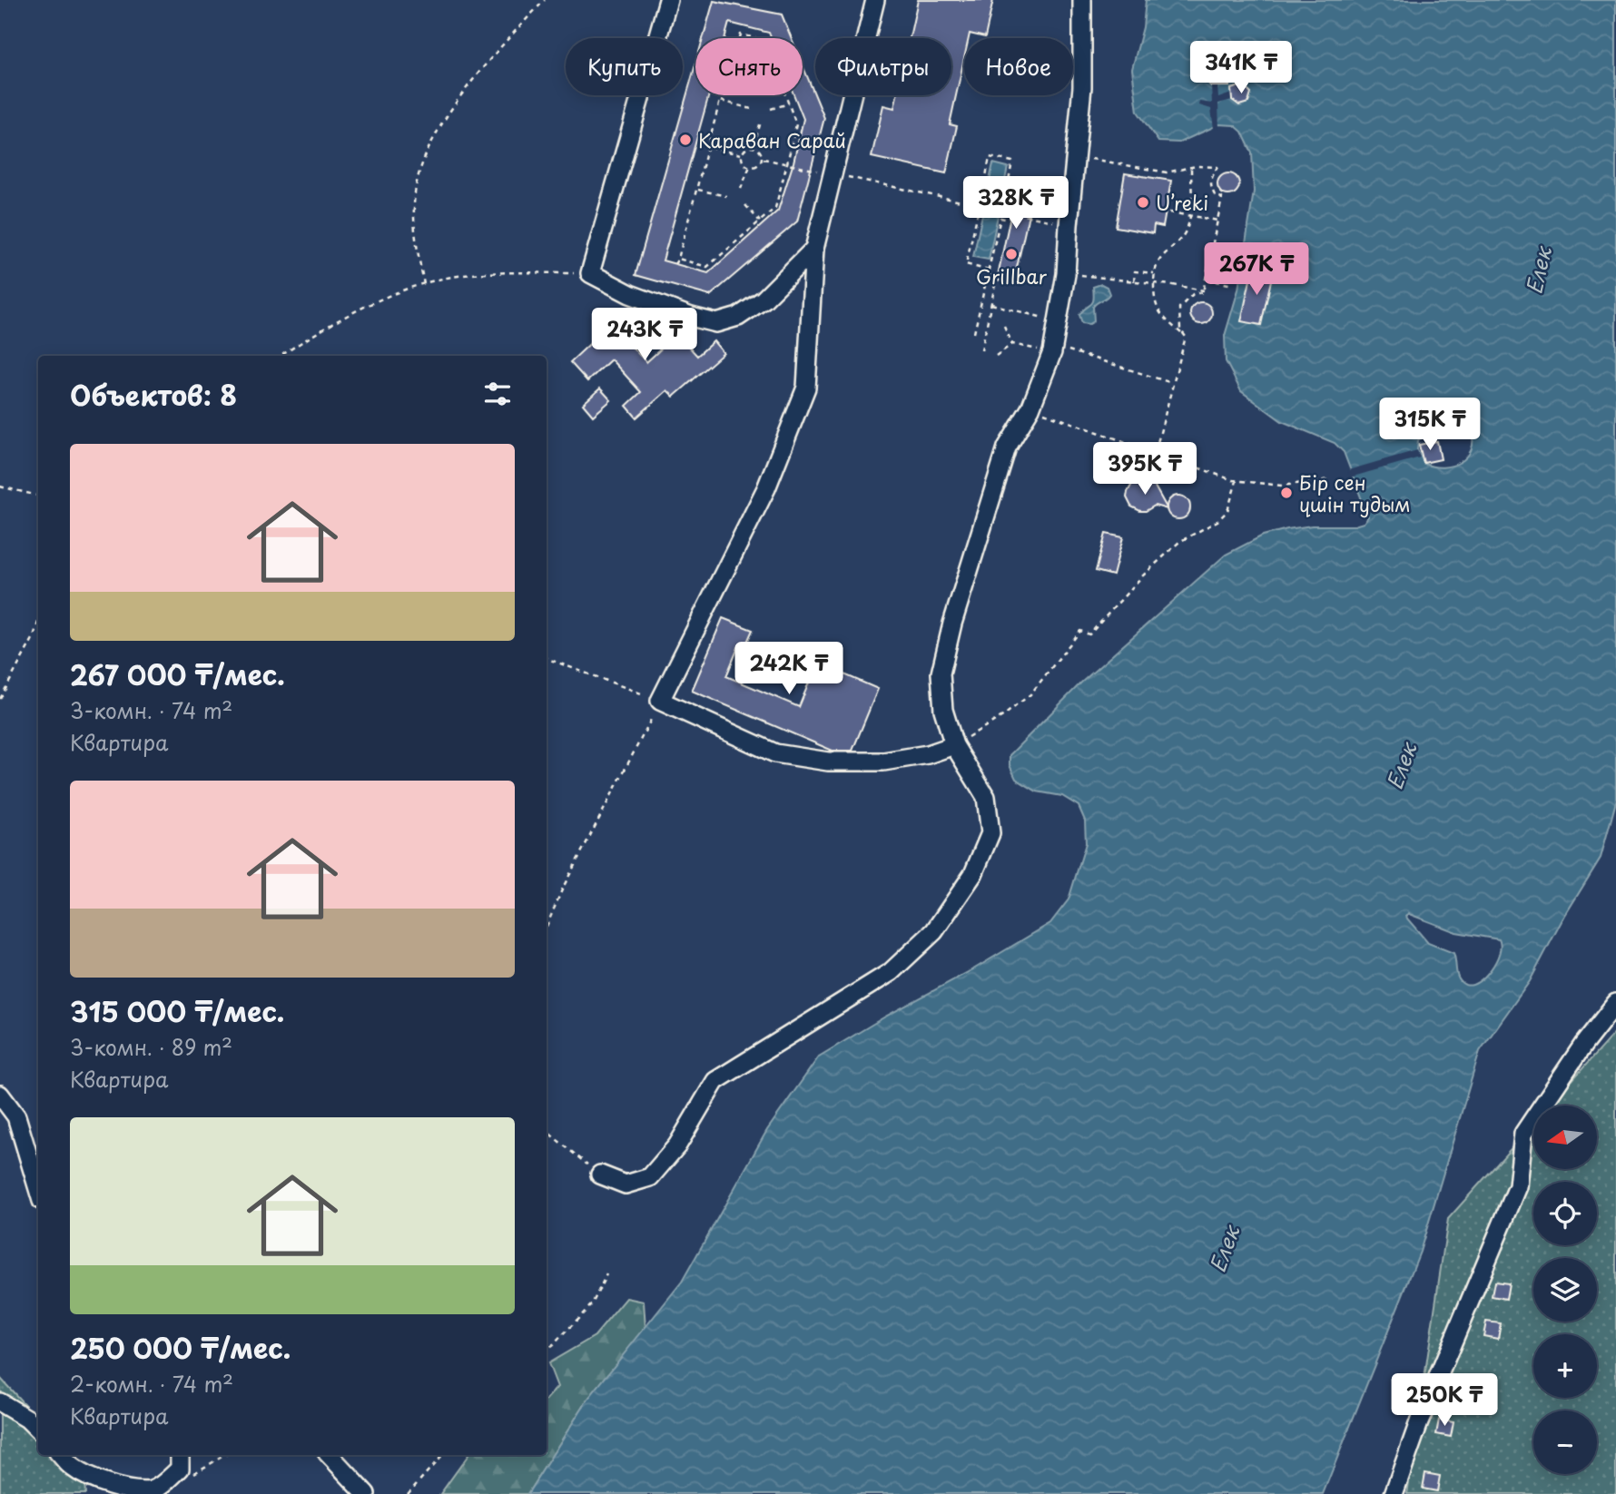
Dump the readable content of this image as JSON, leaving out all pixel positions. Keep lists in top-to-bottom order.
{
  "water": ["Елек"],
  "places": [
    "Караван Сарай",
    "U’reki",
    "Grillbar",
    "Бір сен үшін тудым"
  ],
  "north": "left",
  "page": {
    "chip": [
      "Купить",
      "Снять",
      "Фильтры",
      "Новое"
    ],
    "price": [
      "341K ₸",
      "328K ₸",
      "267K ₸",
      "243K ₸",
      "315K ₸",
      "395K ₸",
      "242K ₸",
      "250K ₸"
    ],
    "heading": "Объектов: 8",
    "list": [
      {
        "name": "267 000 ₸/мес.",
        "note": "3-комн. · 74 m² · Квартира"
      },
      {
        "name": "315 000 ₸/мес.",
        "note": "3-комн. · 89 m² · Квартира"
      },
      {
        "name": "250 000 ₸/мес.",
        "note": "2-комн. · 74 m² · Квартира"
      }
    ],
    "map_buttons": ["+", "−"]
  }
}
